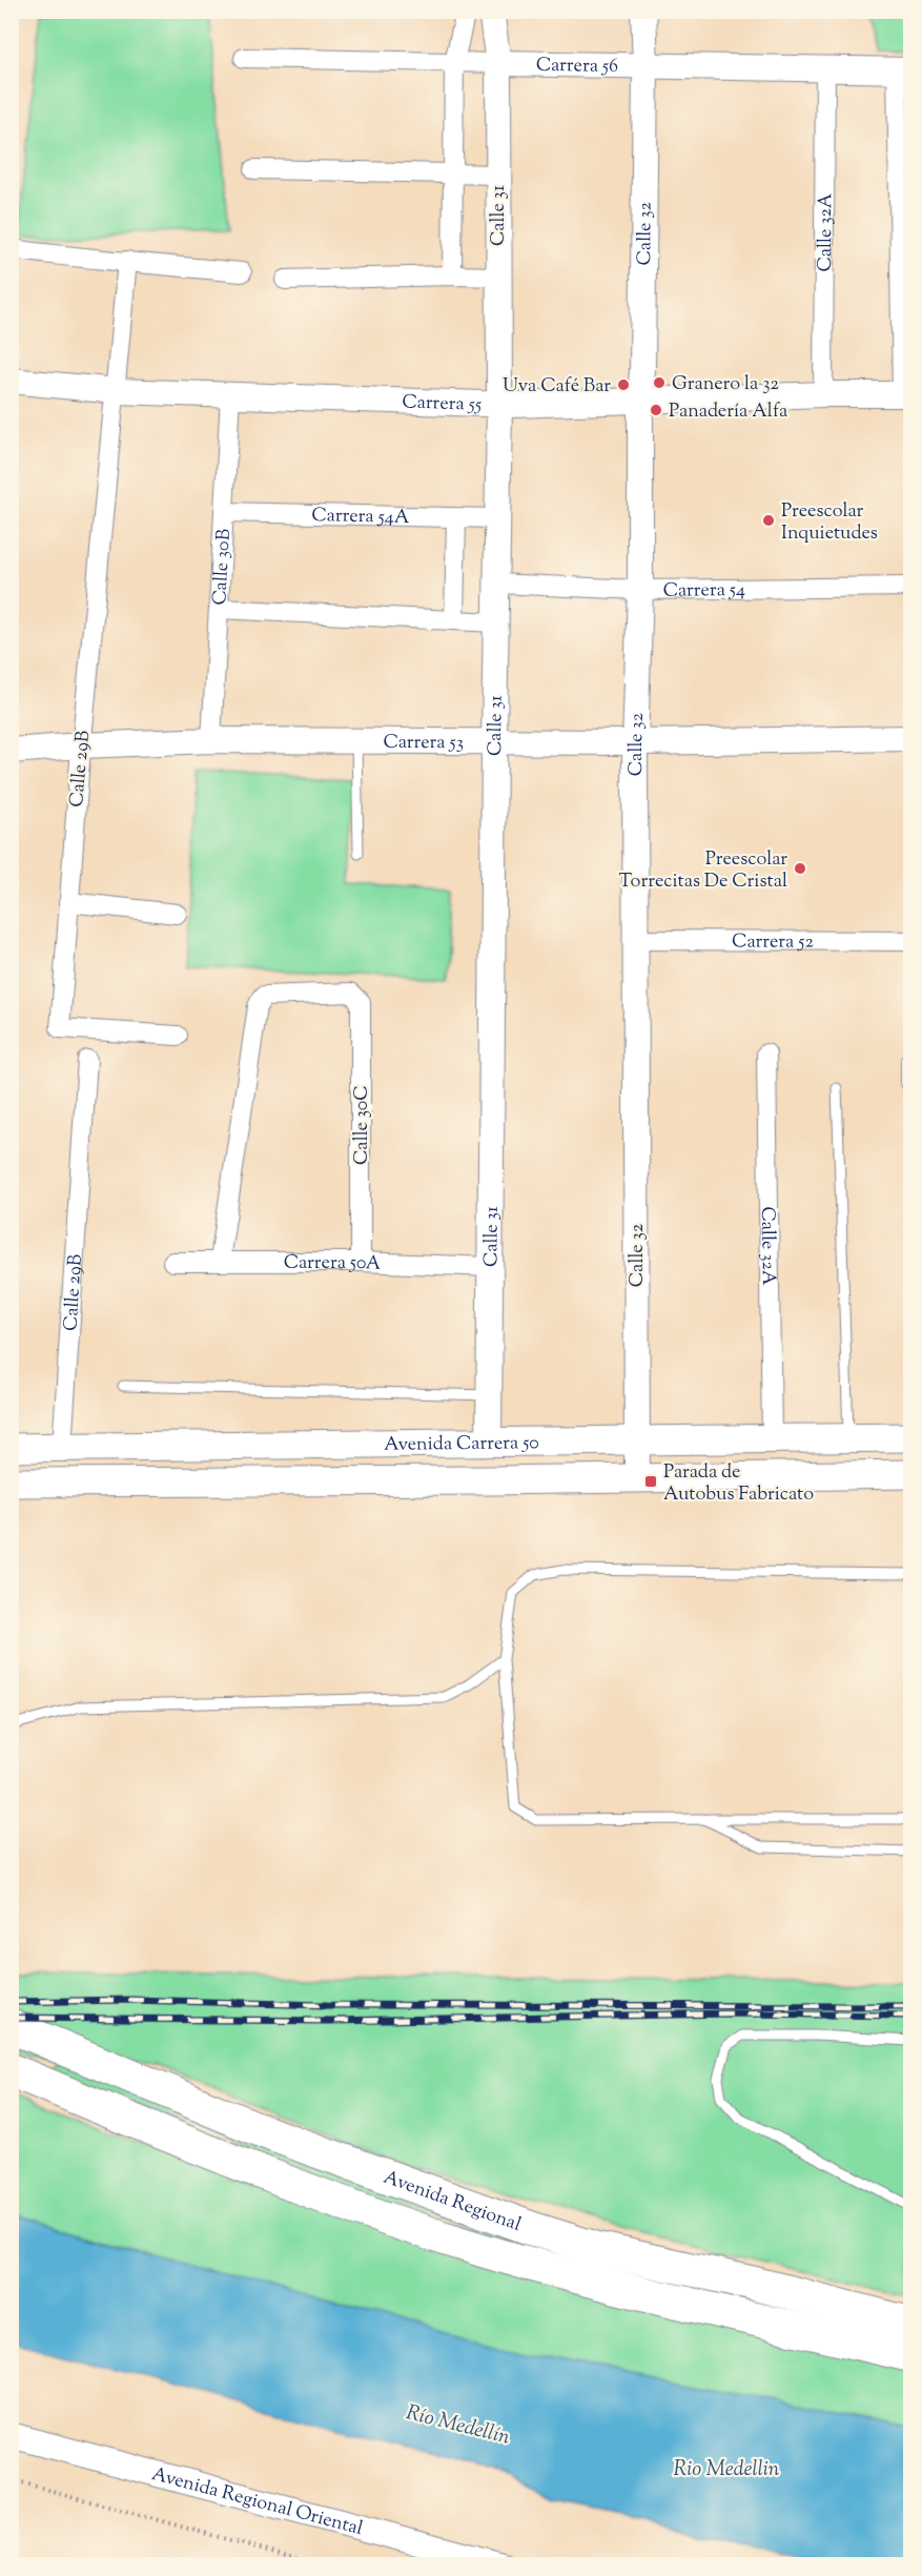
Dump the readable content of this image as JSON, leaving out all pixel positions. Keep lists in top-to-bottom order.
{
  "streets": {
    "highway": ["Avenida Regional"],
    "main road": [
      "Carrera 56",
      "Calle 31",
      "Calle 32",
      "Carrera 55",
      "Carrera 53",
      "Avenida Carrera 50",
      "Avenida Regional Oriental"
    ],
    "street": [
      "Calle 32A",
      "Carrera 54A",
      "Calle 30B",
      "Carrera 54",
      "Calle 29B",
      "Carrera 52",
      "Calle 30C",
      "Carrera 50A"
    ]
  },
  "crossings": [
    ["Carrera 56", "Calle 31"],
    ["Carrera 56", "Calle 32A"],
    ["Carrera 56", "Calle 32"],
    ["Calle 31", "Carrera 55"],
    ["Calle 31", "Carrera 54A"],
    ["Calle 31", "Carrera 54"],
    ["Calle 31", "Carrera 53"],
    ["Calle 31", "Carrera 50A"],
    ["Calle 31", "Avenida Carrera 50"],
    ["Calle 32A", "Carrera 55"],
    ["Calle 32A", "Avenida Carrera 50"],
    ["Calle 32", "Carrera 55"],
    ["Calle 32", "Carrera 54"],
    ["Calle 32", "Carrera 53"],
    ["Calle 32", "Carrera 52"],
    ["Calle 32", "Avenida Carrera 50"],
    ["Carrera 55", "Calle 30B"],
    ["Carrera 55", "Calle 29B"],
    ["Carrera 54A", "Calle 30B"],
    ["Calle 30B", "Carrera 53"],
    ["Carrera 53", "Calle 29B"],
    ["Calle 29B", "Avenida Carrera 50"],
    ["Calle 30C", "Carrera 50A"]
  ],
  "water": ["Río Medellín", "Rio Medellin"],
  "places": {
    "other": [
      "Granero la 32",
      "Uva Café Bar",
      "Panadería Alfa",
      "Preescolar Inquietudes",
      "Preescolar Torrecitas De Cristal"
    ],
    "transit": ["Parada de Autobus Fabricato"]
  }
}
